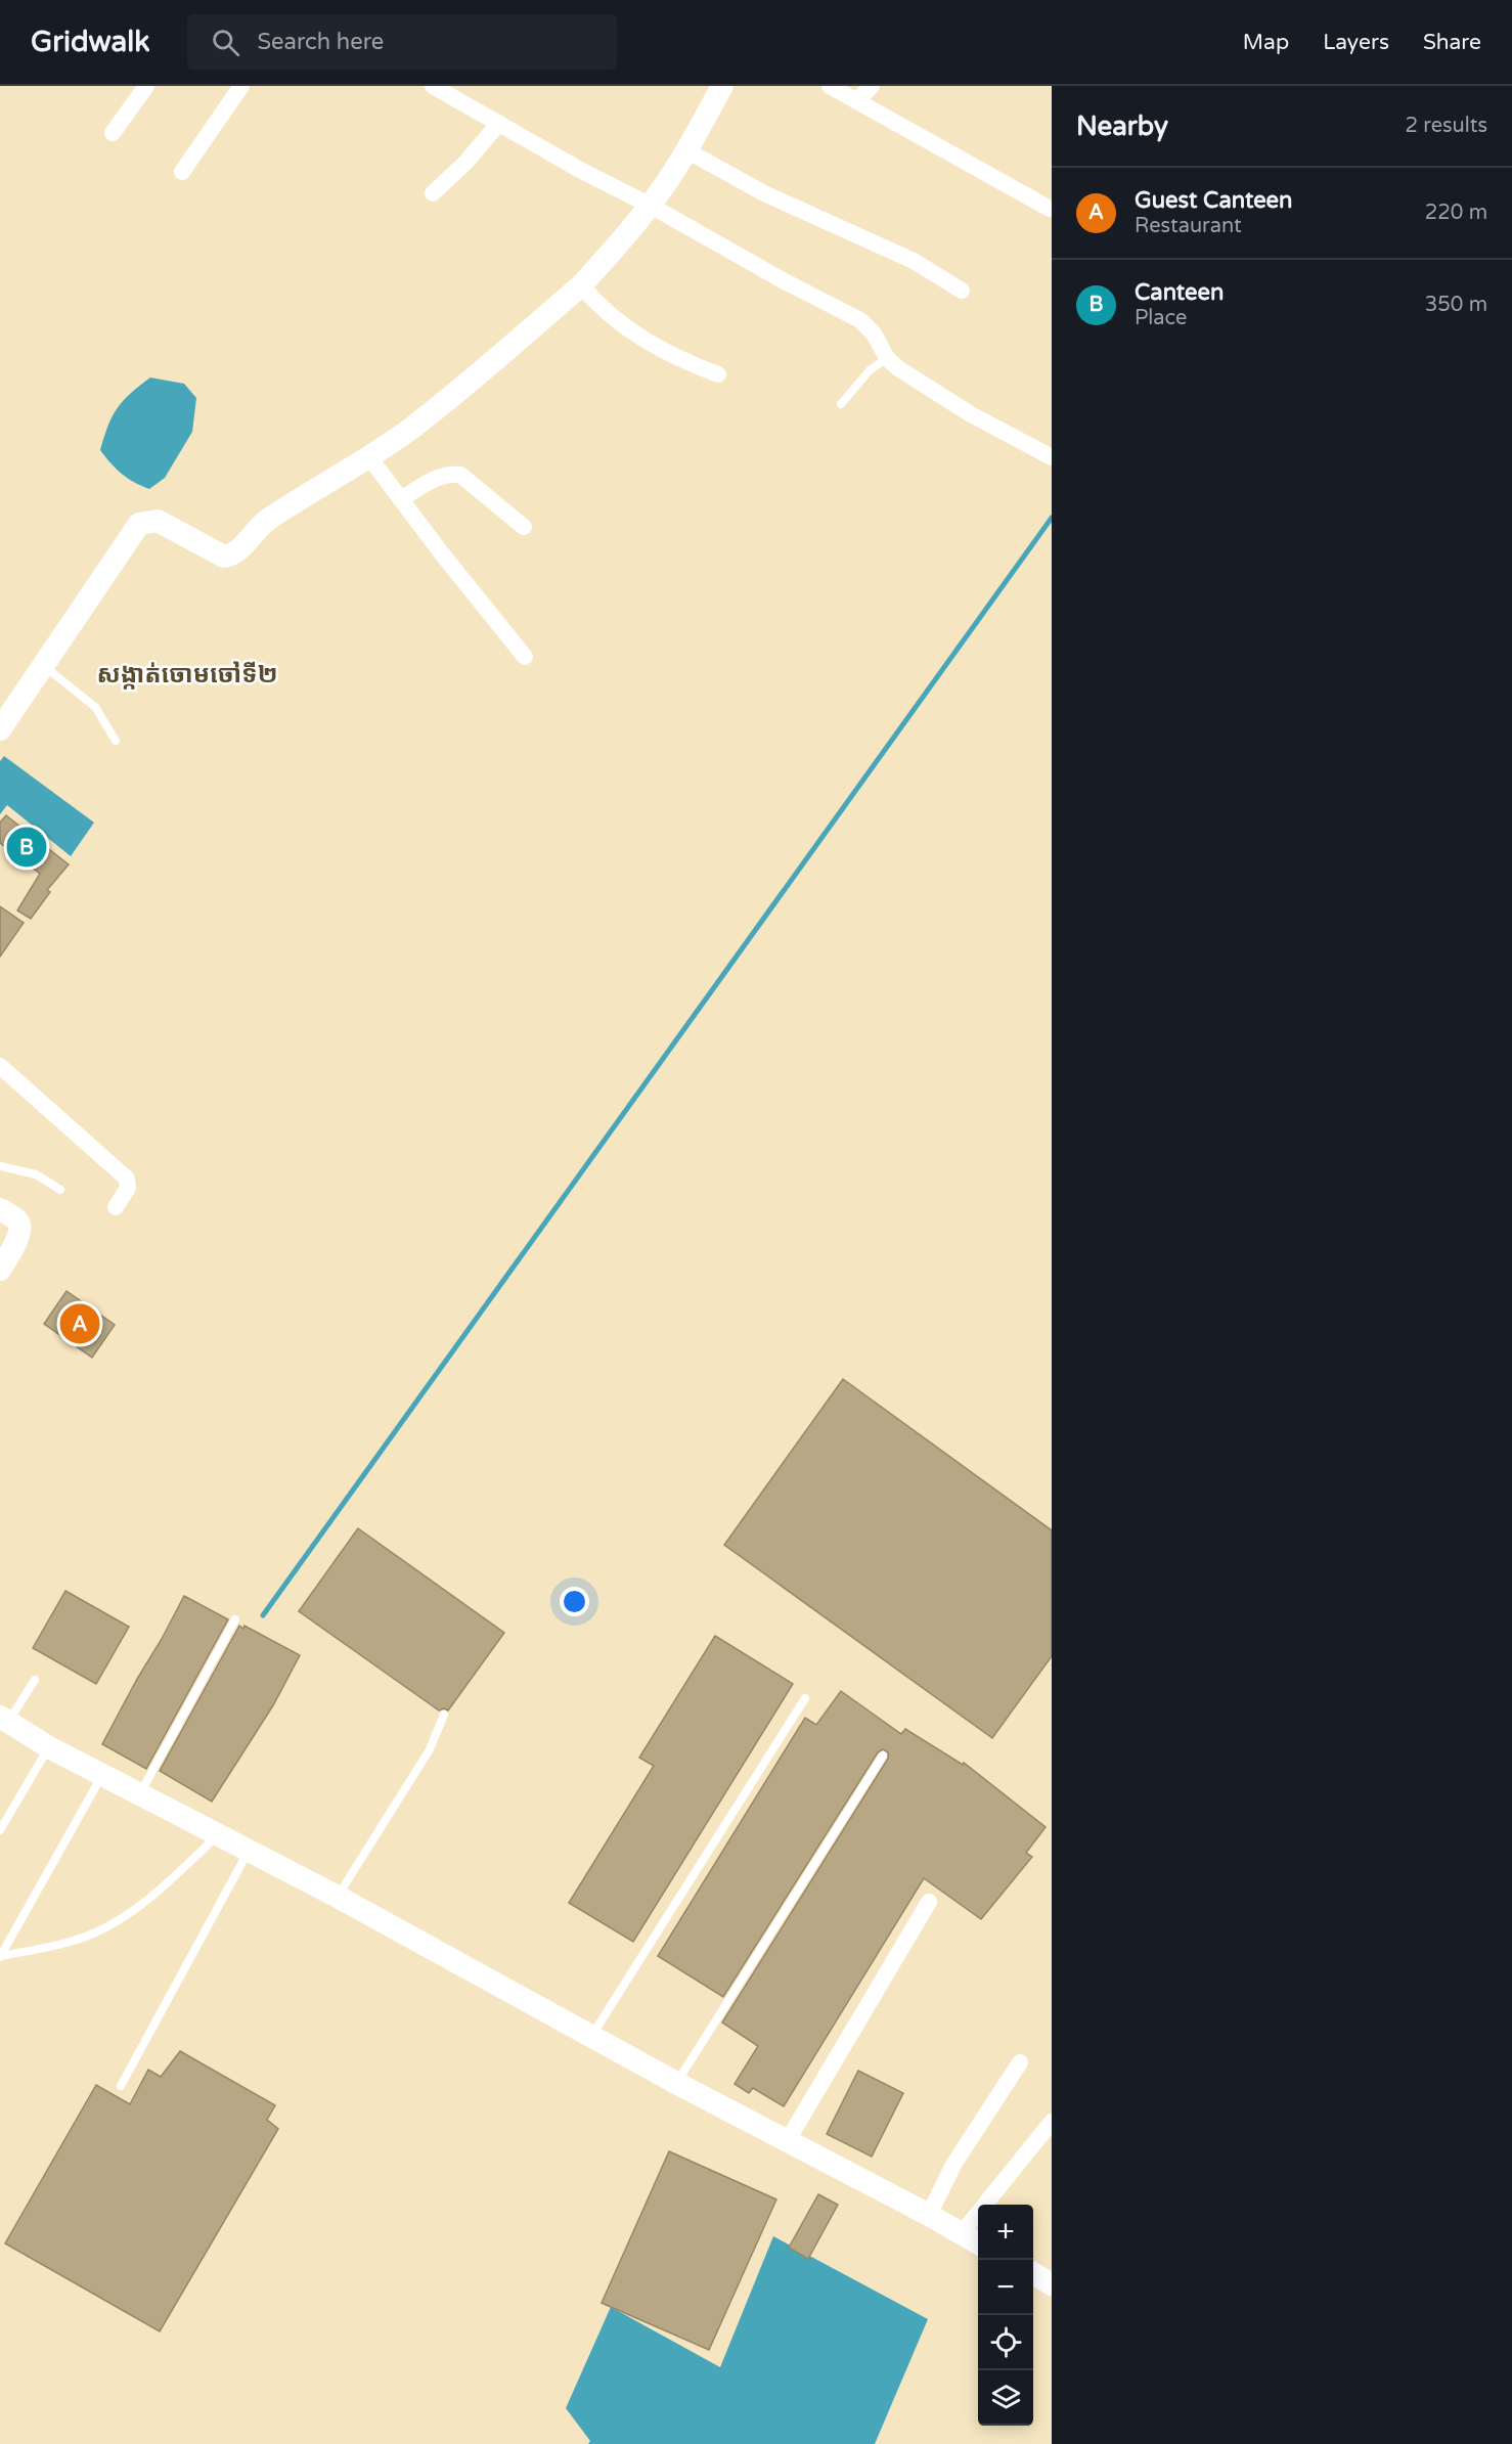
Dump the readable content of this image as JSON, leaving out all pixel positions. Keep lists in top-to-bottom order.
{
  "districts": ["សង្កាត់ចោមចៅទី២"],
  "page": {
    "header": "Gridwalk",
    "search": "Search here",
    "nav": ["Map", "Layers", "Share"],
    "heading": ["Nearby", "2 results"],
    "list": [
      {
        "mark": "A",
        "name": "Guest Canteen",
        "note": "Restaurant",
        "value": "220 m"
      },
      {
        "mark": "B",
        "name": "Canteen",
        "note": "Place",
        "value": "350 m"
      }
    ],
    "pins": ["B", "A"],
    "map_buttons": ["+", "−"]
  }
}
